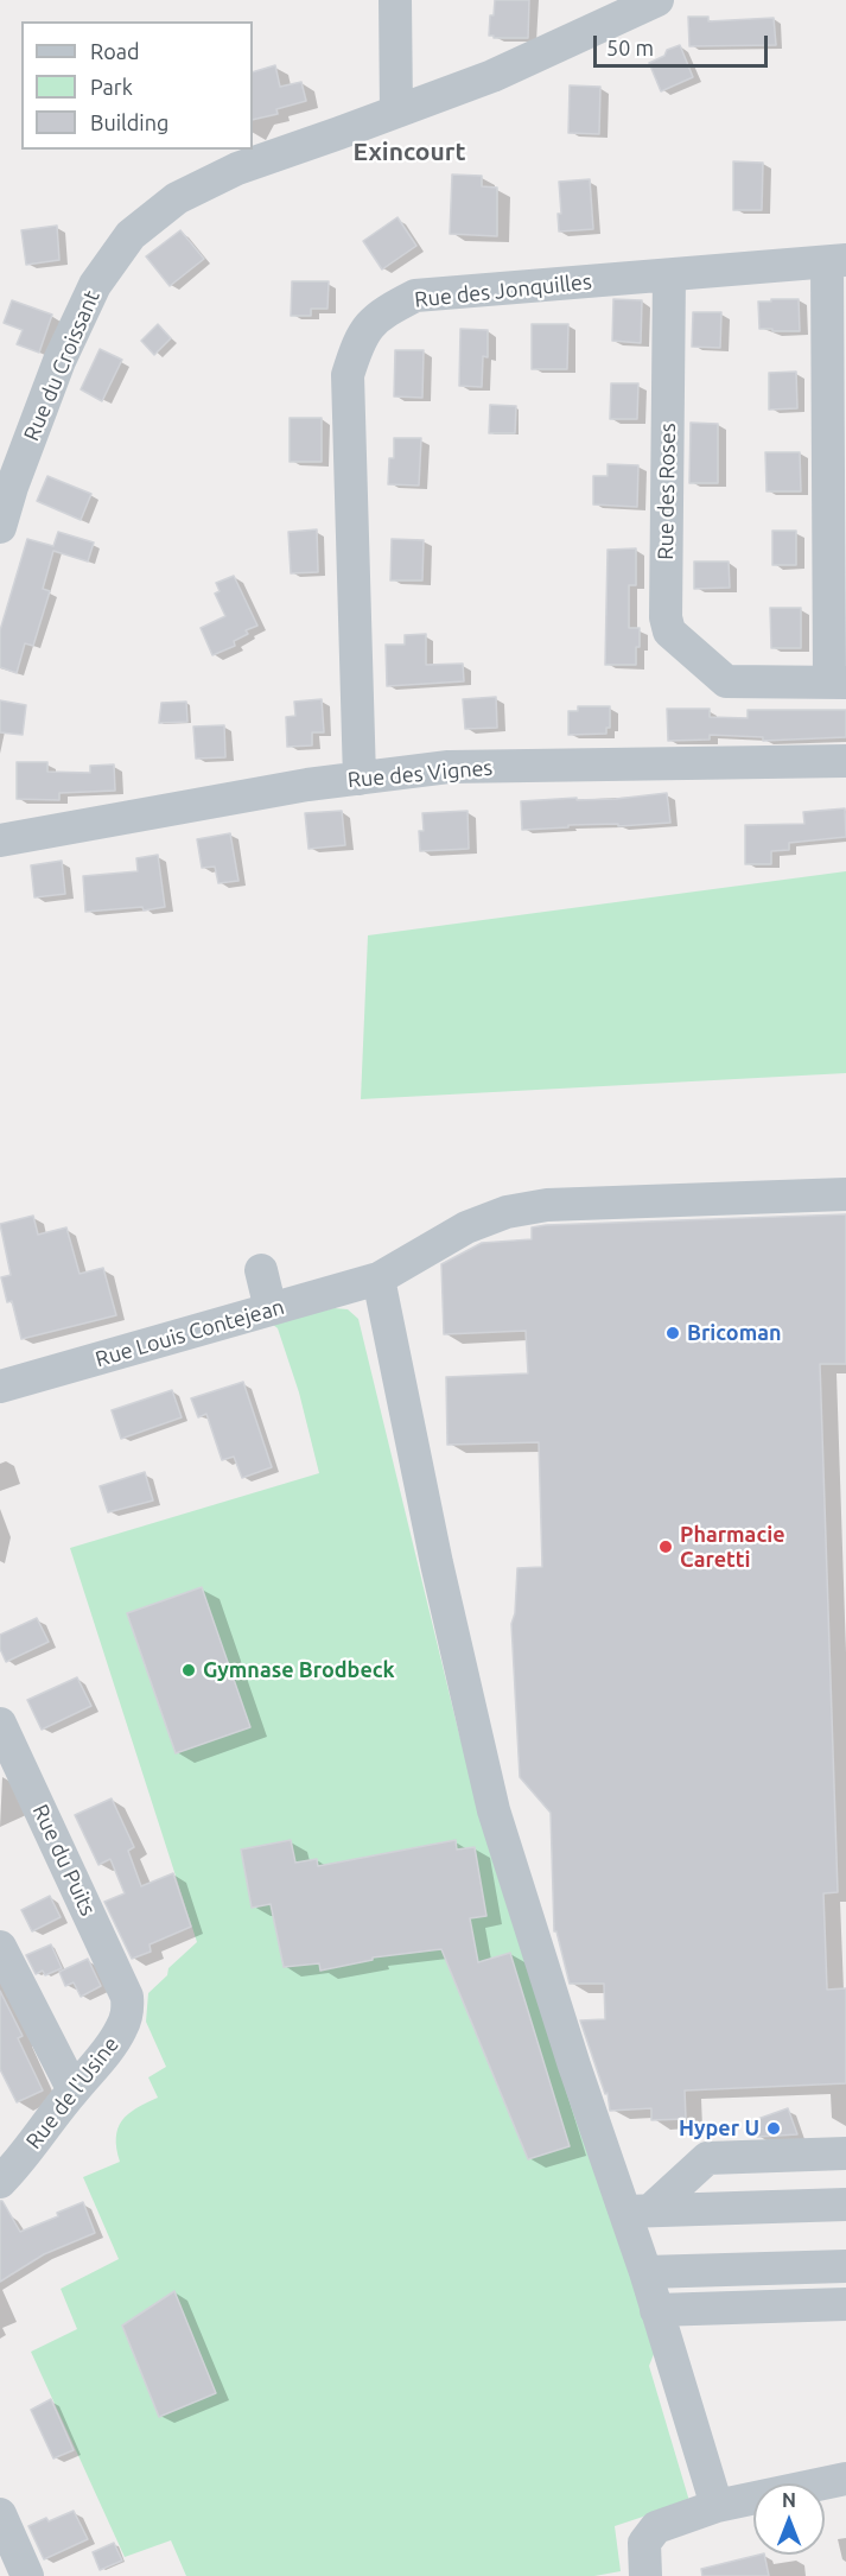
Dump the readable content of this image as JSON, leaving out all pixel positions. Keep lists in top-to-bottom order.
{
  "streets": {
    "street": [
      "Rue des Jonquilles",
      "Rue du Croissant",
      "Rue des Roses",
      "Rue des Vignes",
      "Rue Louis Contejean",
      "Rue du Puits",
      "Rue de l'Usine"
    ]
  },
  "crossings": [
    ["Rue des Jonquilles", "Rue des Roses"],
    ["Rue des Jonquilles", "Rue des Vignes"],
    ["Rue du Puits", "Rue de l'Usine"]
  ],
  "districts": ["Exincourt"],
  "places": [
    "Bricoman",
    "Pharmacie Caretti",
    "Gymnase Brodbeck",
    "Hyper U"
  ],
  "legend": ["Road", "Park", "Building"],
  "scale_bar": "50 m",
  "north": "top"
}
